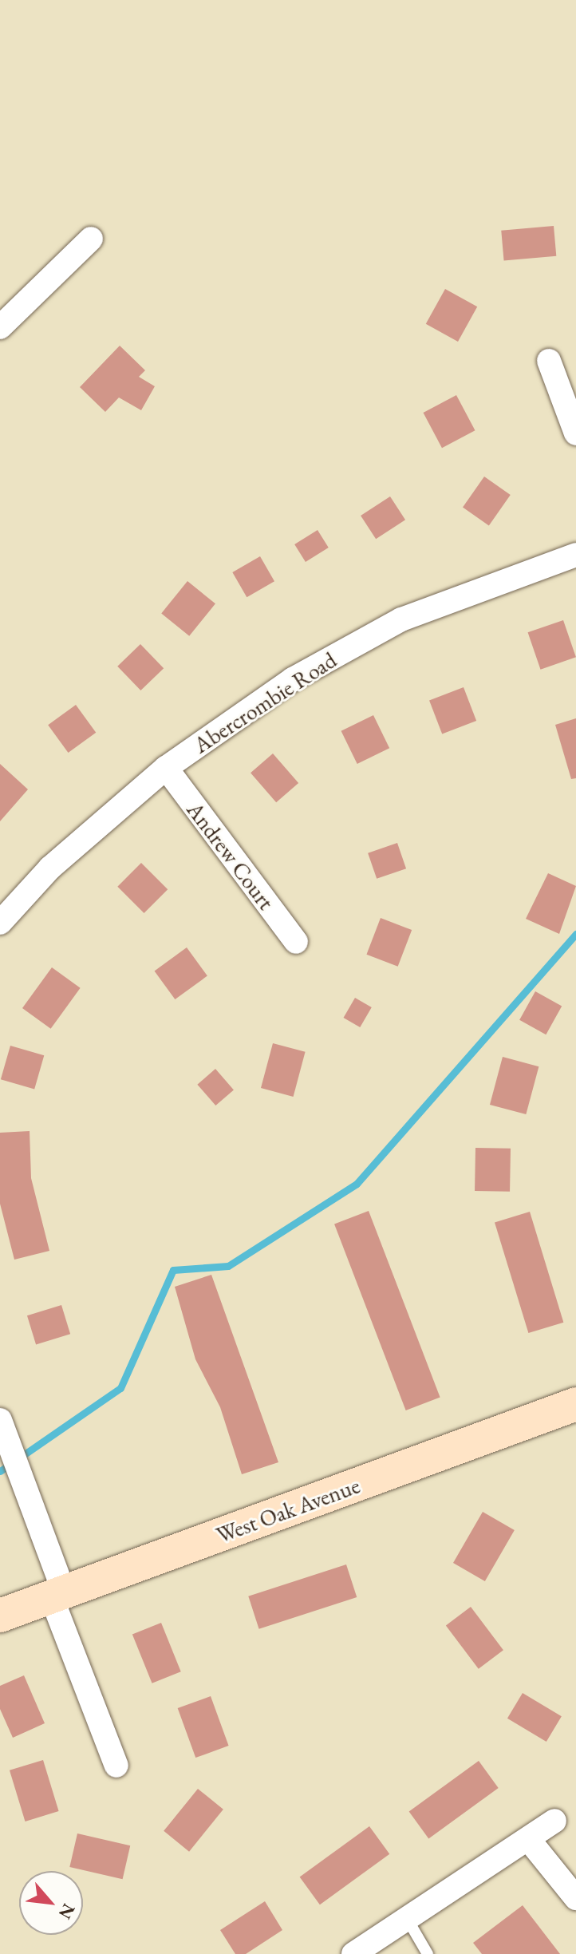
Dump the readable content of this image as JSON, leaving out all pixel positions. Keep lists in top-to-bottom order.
{
  "streets": {
    "street": ["Abercrombie Road", "Andrew Court", "West Oak Avenue"]
  },
  "crossings": [
    ["Abercrombie Road", "Andrew Court"]
  ],
  "north": "bottom right"
}
